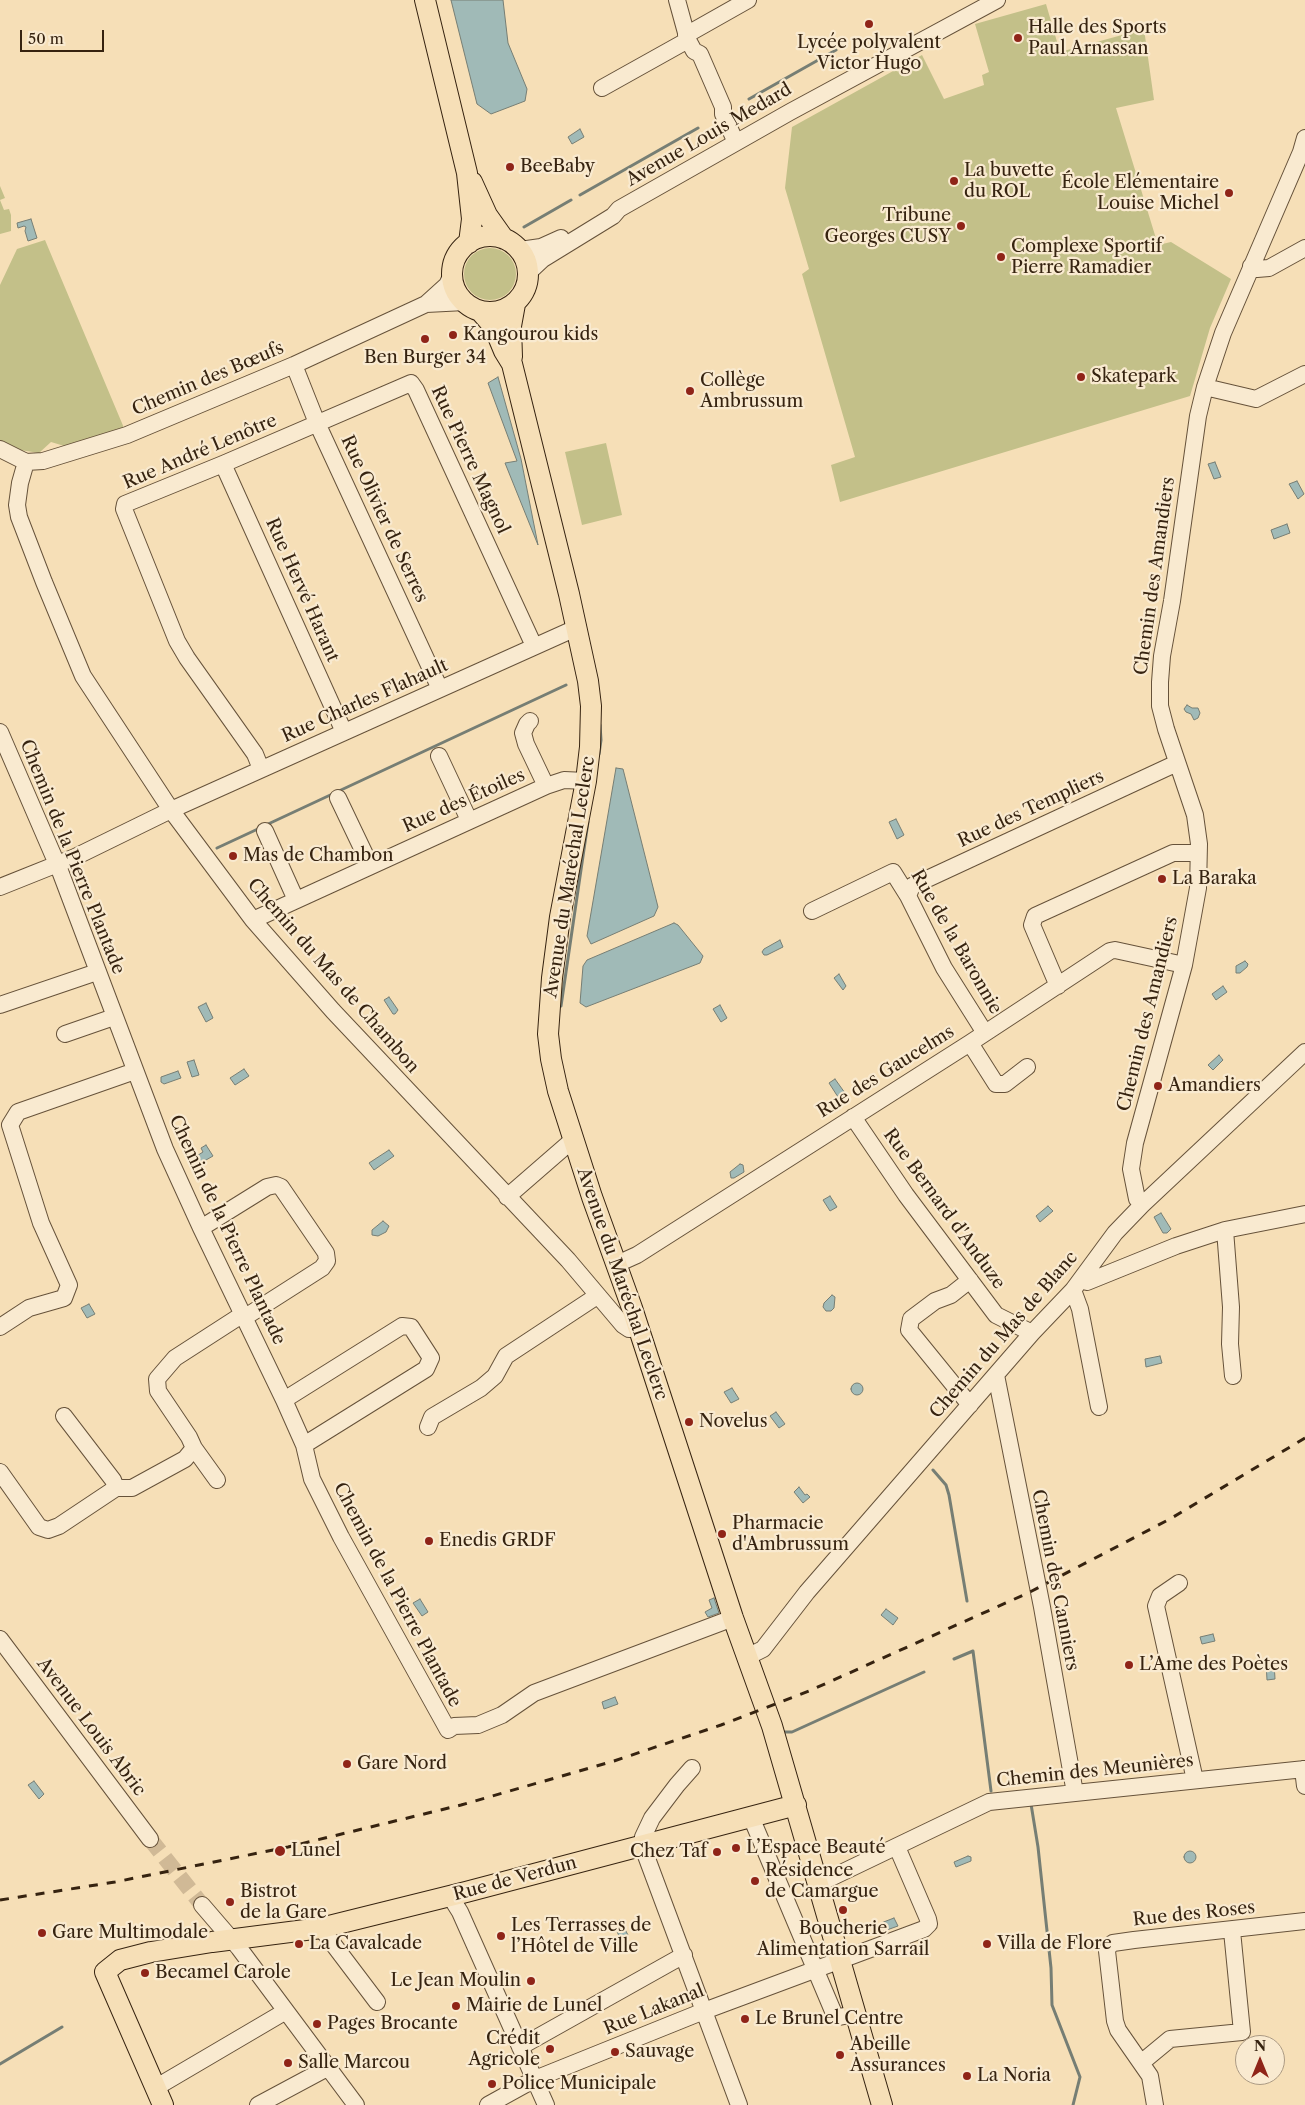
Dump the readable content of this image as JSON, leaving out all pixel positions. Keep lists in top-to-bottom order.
{
  "streets": {
    "main road": ["Avenue du Maréchal Leclerc", "Rue de Verdun"],
    "street": [
      "Avenue Louis Medard",
      "Chemin des Bœufs",
      "Rue André Lenôtre",
      "Rue Pierre Magnol",
      "Rue Olivier de Serres",
      "Chemin des Amandiers",
      "Rue Hervé Harant",
      "Rue Charles Flahault",
      "Rue des Étoiles",
      "Rue des Templiers",
      "Chemin de la Pierre Plantade",
      "Rue de la Baronnie",
      "Chemin du Mas de Chambon",
      "Rue des Gaucelms",
      "Rue Bernard d'Anduze",
      "Chemin du Mas de Blanc",
      "Chemin des Canniers",
      "Avenue Louis Abric",
      "Chemin des Meunières",
      "Rue des Roses",
      "Rue Lakanal"
    ]
  },
  "crossings": [
    ["Avenue Louis Medard", "Chemin des Bœufs"],
    ["Avenue Louis Medard", "Avenue du Maréchal Leclerc"],
    ["Chemin des Bœufs", "Rue Olivier de Serres"],
    ["Chemin des Bœufs", "Avenue du Maréchal Leclerc"],
    ["Chemin des Bœufs", "Chemin du Mas de Chambon"],
    ["Rue André Lenôtre", "Rue Pierre Magnol"],
    ["Rue André Lenôtre", "Rue Olivier de Serres"],
    ["Rue André Lenôtre", "Rue Hervé Harant"],
    ["Rue André Lenôtre", "Rue Charles Flahault"],
    ["Rue Pierre Magnol", "Rue Olivier de Serres"],
    ["Rue Pierre Magnol", "Rue Charles Flahault"],
    ["Rue Olivier de Serres", "Rue Charles Flahault"],
    ["Chemin des Amandiers", "Rue des Templiers"],
    ["Chemin des Amandiers", "Rue des Gaucelms"],
    ["Chemin des Amandiers", "Chemin du Mas de Blanc"],
    ["Rue Hervé Harant", "Rue Charles Flahault"],
    ["Rue Charles Flahault", "Chemin de la Pierre Plantade"],
    ["Rue Charles Flahault", "Avenue du Maréchal Leclerc"],
    ["Rue Charles Flahault", "Chemin du Mas de Chambon"],
    ["Rue des Étoiles", "Avenue du Maréchal Leclerc"],
    ["Rue des Étoiles", "Chemin du Mas de Chambon"],
    ["Rue des Templiers", "Rue de la Baronnie"],
    ["Chemin de la Pierre Plantade", "Avenue du Maréchal Leclerc"],
    ["Avenue du Maréchal Leclerc", "Chemin du Mas de Chambon"],
    ["Avenue du Maréchal Leclerc", "Rue des Gaucelms"],
    ["Avenue du Maréchal Leclerc", "Chemin du Mas de Blanc"],
    ["Avenue du Maréchal Leclerc", "Chemin des Meunières"],
    ["Avenue du Maréchal Leclerc", "Rue de Verdun"],
    ["Avenue du Maréchal Leclerc", "Rue Lakanal"],
    ["Rue de la Baronnie", "Rue des Gaucelms"],
    ["Rue des Gaucelms", "Rue Bernard d'Anduze"],
    ["Rue Bernard d'Anduze", "Chemin du Mas de Blanc"],
    ["Chemin du Mas de Blanc", "Chemin des Canniers"],
    ["Chemin des Canniers", "Chemin des Meunières"],
    ["Chemin des Meunières", "Rue Lakanal"]
  ],
  "places": [
    "Lycée polyvalent Victor Hugo",
    "Halle des Sports Paul Arnassan",
    "BeeBaby",
    "La buvette du ROL",
    "École Elémentaire Louise Michel",
    "Tribune Georges CUSY",
    "Complexe Sportif Pierre Ramadier",
    "Kangourou kids",
    "Ben Burger 34",
    "Skatepark",
    "Collège Ambrussum",
    "Mas de Chambon",
    "La Baraka",
    "Amandiers",
    "Novelus",
    "Pharmacie d'Ambrussum",
    "Enedis GRDF",
    "L’Ame des Poètes",
    "Gare Nord",
    "L’Espace Beauté",
    "Lunel",
    "Chez Taf",
    "Résidence de Camargue",
    "Bistrot de la Gare",
    "Boucherie Alimentation Sarrail",
    "Gare Multimodale",
    "Les Terrasses de l’Hôtel de Ville",
    "La Cavalcade",
    "Villa de Flore",
    "Becamel Carole",
    "Le Jean Moulin",
    "Mairie de Lunel",
    "Le Brunel Centre",
    "Pages Brocante",
    "Crédit Agricole",
    "Sauvage",
    "Abeille Assurances",
    "Salle Marcou",
    "La Noria",
    "Police Municipale"
  ],
  "scale_bar": "50 m",
  "north": "top"
}
